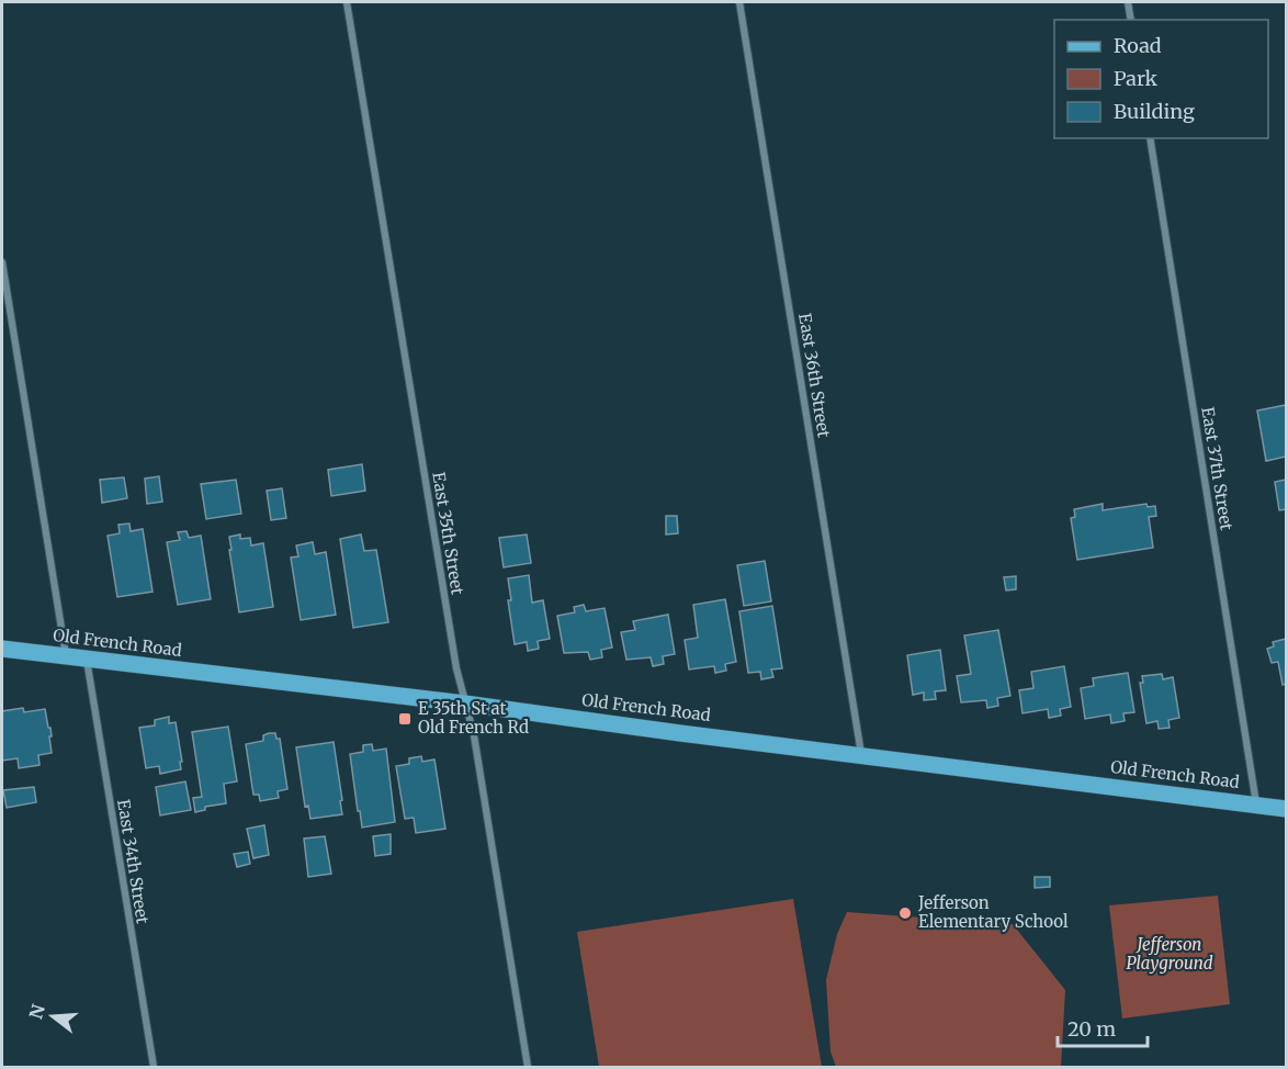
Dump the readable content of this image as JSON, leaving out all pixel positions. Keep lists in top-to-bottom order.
{
  "streets": {
    "main road": ["Old French Road"],
    "street": [
      "East 36th Street",
      "East 37th Street",
      "East 35th Street",
      "East 34th Street"
    ]
  },
  "crossings": [
    ["East 36th Street", "Old French Road"],
    ["East 37th Street", "Old French Road"],
    ["East 35th Street", "Old French Road"],
    ["Old French Road", "East 34th Street"]
  ],
  "parks": ["Jefferson Playground"],
  "places": {
    "transit": ["E 35th St at Old French Rd"],
    "other": ["Jefferson Elementary School"]
  },
  "legend": ["Road", "Park", "Building"],
  "scale_bar": "20 m",
  "north": "left"
}
